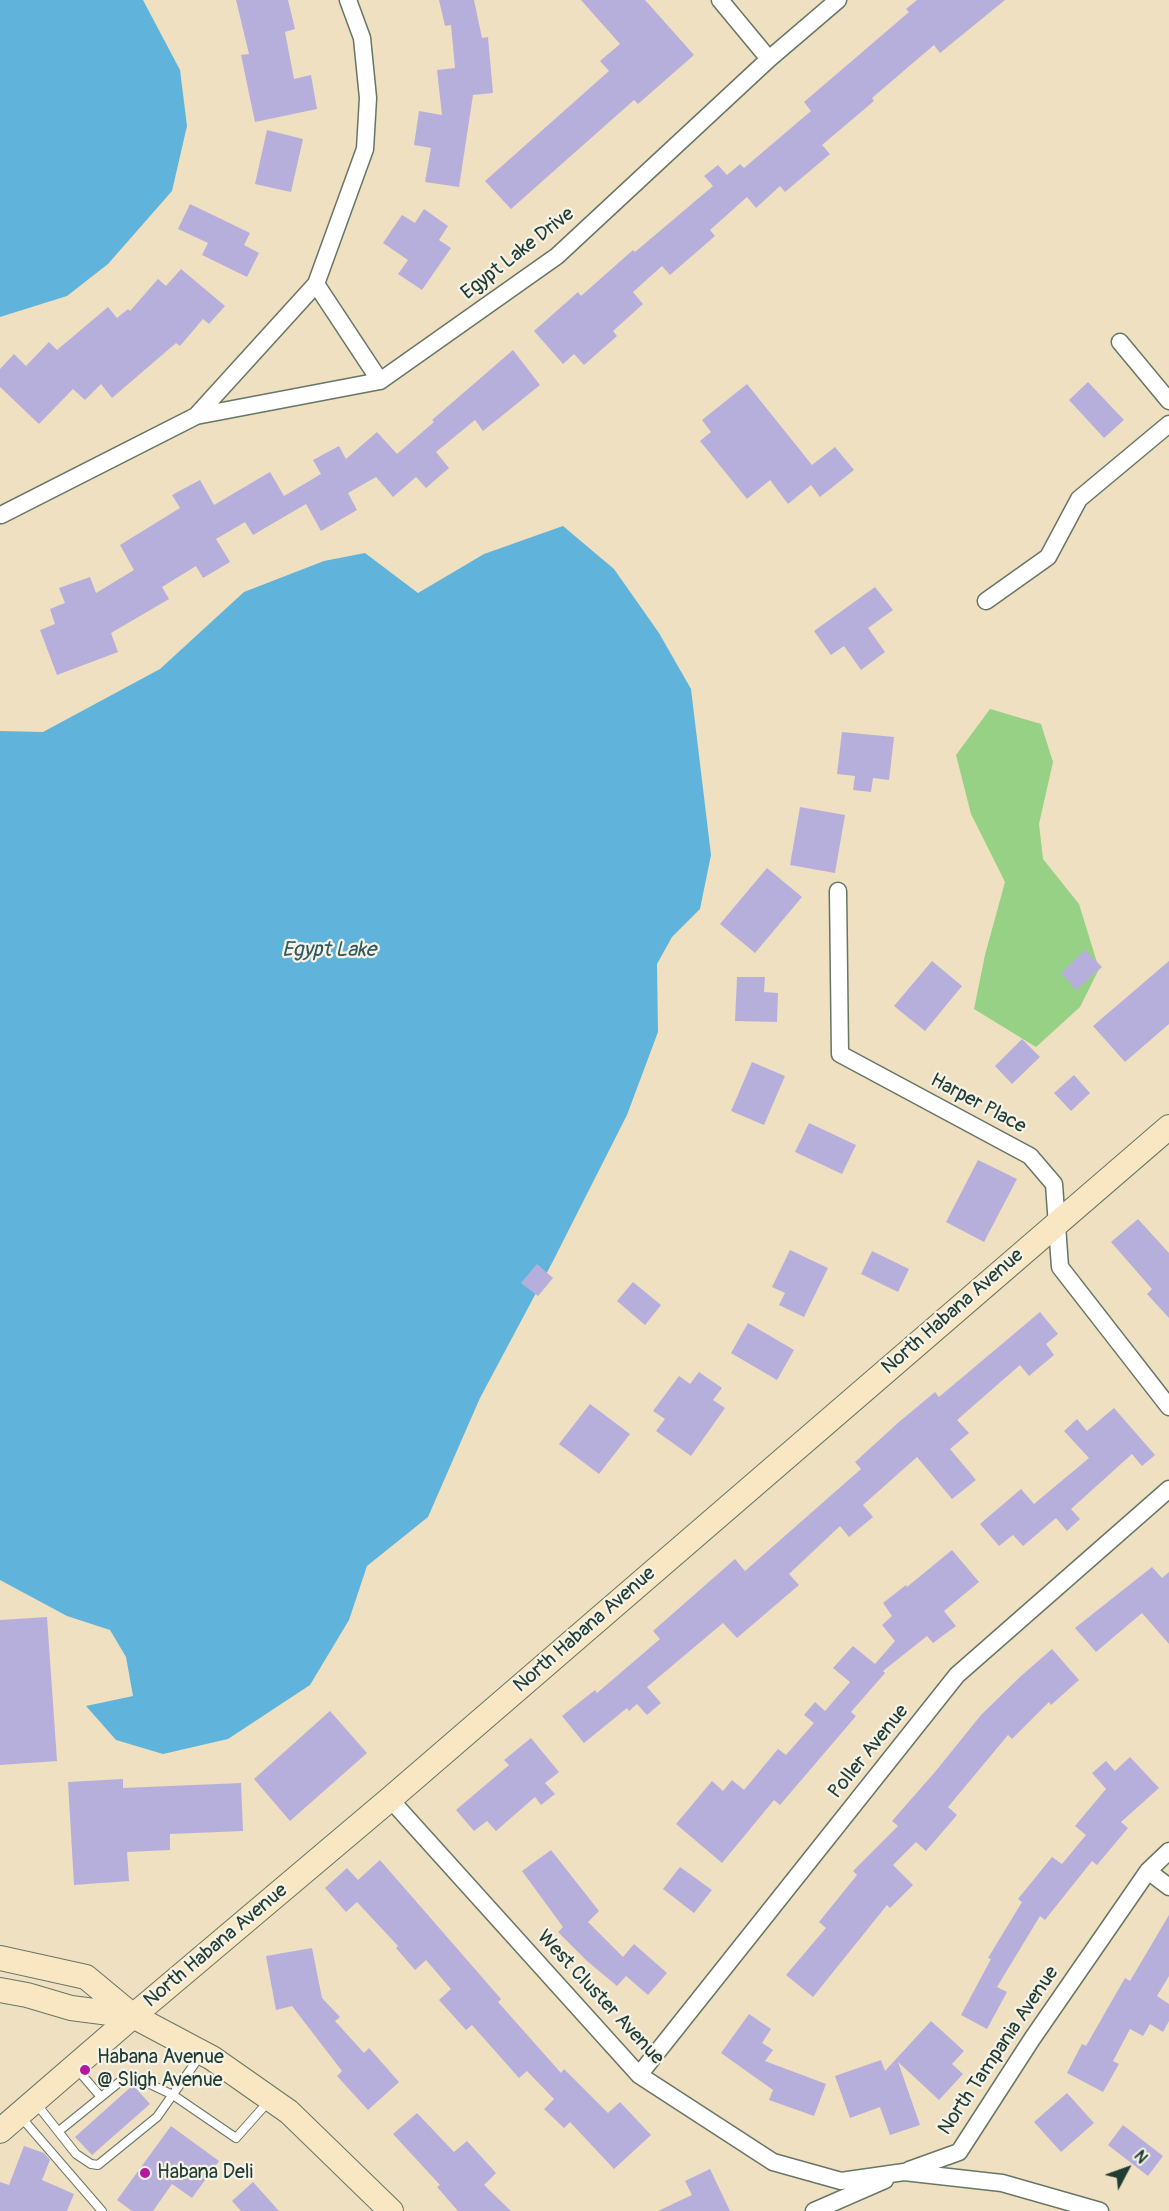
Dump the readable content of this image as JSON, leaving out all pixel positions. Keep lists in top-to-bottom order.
{
  "streets": {
    "street": [
      "Egypt Lake Drive",
      "Harper Place",
      "North Habana Avenue",
      "Poller Avenue",
      "West Cluster Avenue",
      "North Tampania Avenue"
    ]
  },
  "crossings": [
    ["Harper Place", "North Habana Avenue"],
    ["North Habana Avenue", "West Cluster Avenue"],
    ["Poller Avenue", "West Cluster Avenue"],
    ["West Cluster Avenue", "North Tampania Avenue"]
  ],
  "water": ["Egypt Lake"],
  "places": ["Habana Avenue @ Sligh Avenue", "Habana Deli"],
  "north": "top right"
}
